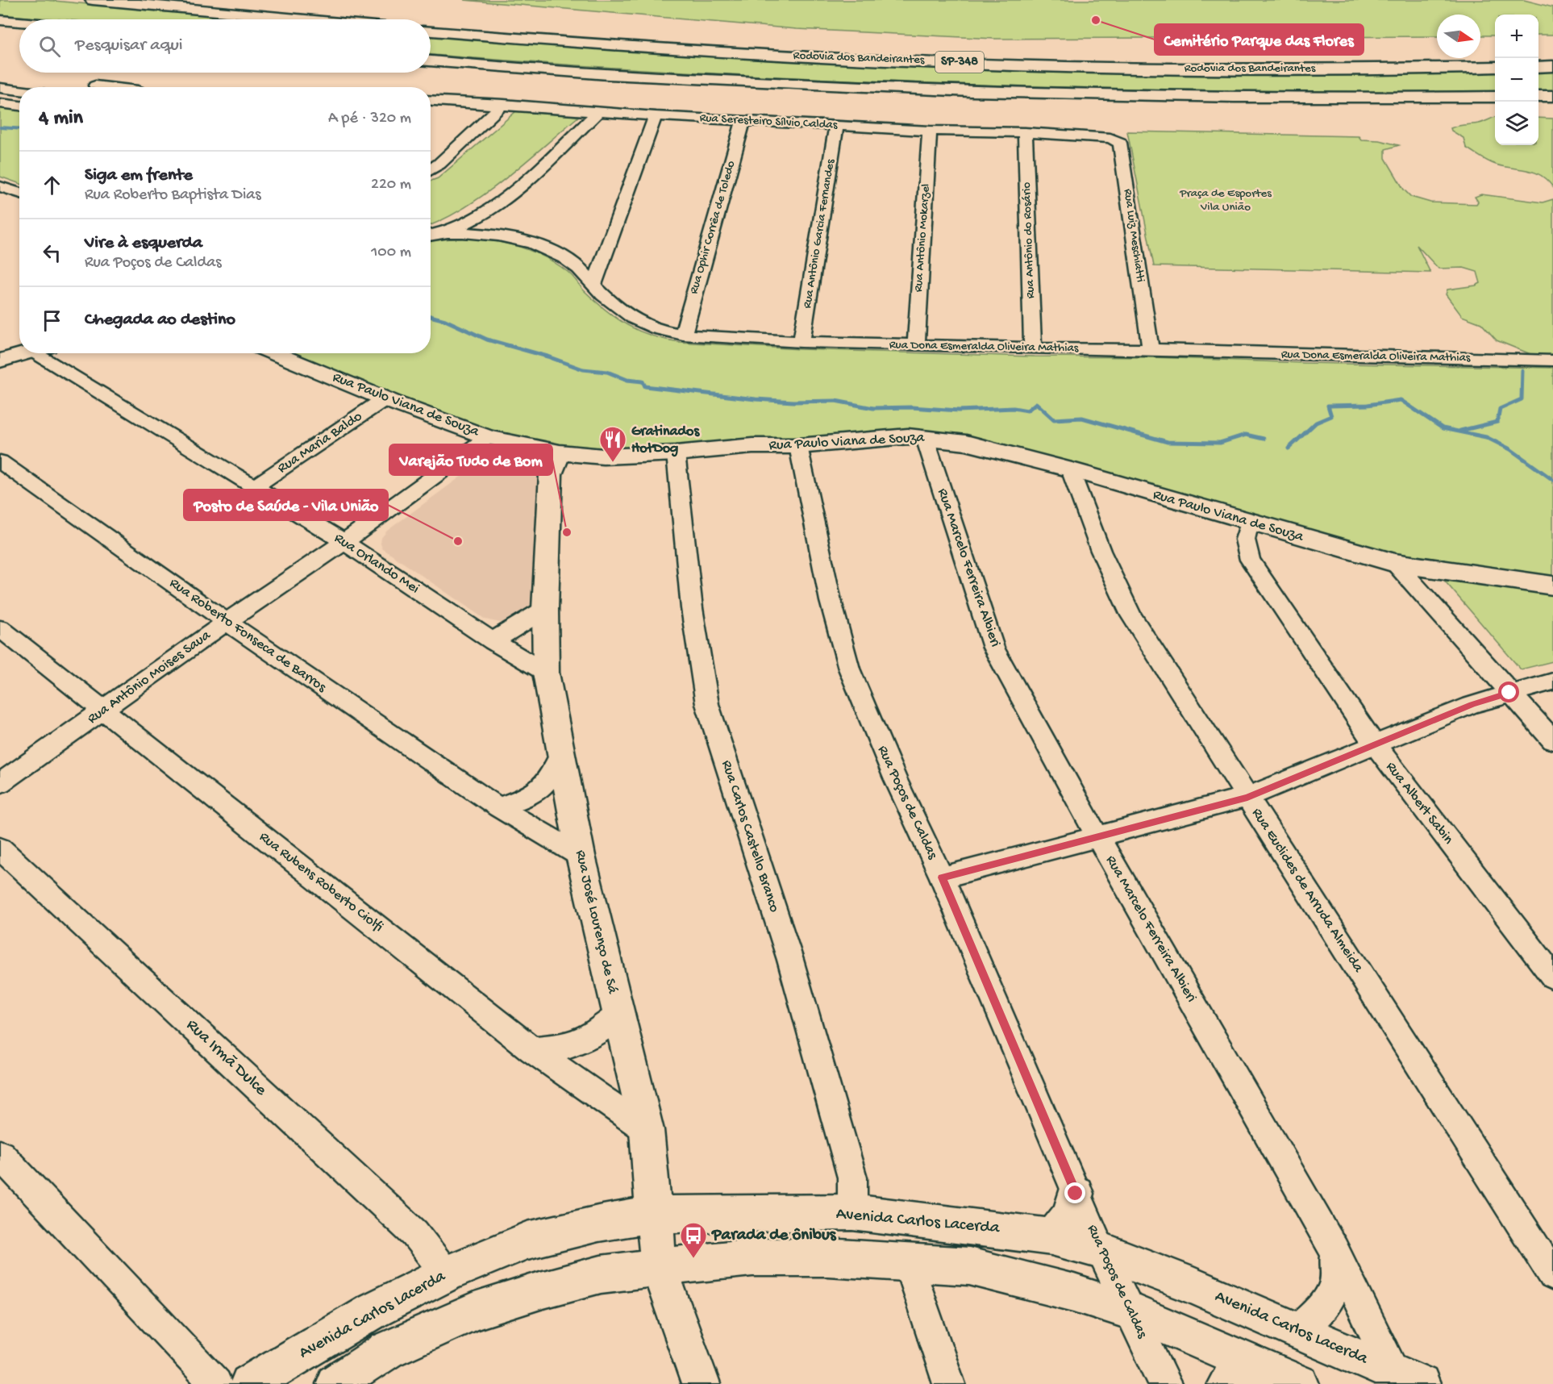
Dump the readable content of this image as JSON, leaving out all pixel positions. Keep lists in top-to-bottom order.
{
  "streets": {
    "main road": [
      "Rodovia dos Bandeirantes",
      "SP-348",
      "Rua Paulo Viana de Souza",
      "Rua José Lourenço de Sá",
      "Avenida Carlos Lacerda"
    ],
    "street": [
      "Rua Seresteiro Sílvio Caldas",
      "Rua Ophir Corrêa de Toledo",
      "Rua Antônio Garcia Fernandes",
      "Rua Luiz Meschiatti",
      "Rua Antônio Mokarzel",
      "Rua Antônio do Rosário",
      "Rua Dona Esmeralda Oliveira Mathias",
      "Rua Maria Baldo",
      "Rua Orlando Mei",
      "Rua Marcelo Ferreira Albieri",
      "Rua Roberto Fonseca de Barros",
      "Rua Antônio Moises Saua",
      "Rua Poços de Caldas",
      "Rua Albert Sabin",
      "Rua Carlos Castello Branco",
      "Rua Rubens Roberto Ciolfi",
      "Rua Euclides de Arruda Almeida",
      "Rua Irmã Dulce"
    ]
  },
  "crossings": [
    ["Rua Seresteiro Sílvio Caldas", "Rua Ophir Corrêa de Toledo"],
    ["Rua Seresteiro Sílvio Caldas", "Rua Antônio Garcia Fernandes"],
    ["Rua Seresteiro Sílvio Caldas", "Rua Luiz Meschiatti"],
    ["Rua Seresteiro Sílvio Caldas", "Rua Antônio Mokarzel"],
    ["Rua Seresteiro Sílvio Caldas", "Rua Antônio do Rosário"],
    ["Rua Ophir Corrêa de Toledo", "Rua Dona Esmeralda Oliveira Mathias"],
    ["Rua Antônio Garcia Fernandes", "Rua Dona Esmeralda Oliveira Mathias"],
    ["Rua Luiz Meschiatti", "Rua Dona Esmeralda Oliveira Mathias"],
    ["Rua Antônio Mokarzel", "Rua Dona Esmeralda Oliveira Mathias"],
    ["Rua Antônio do Rosário", "Rua Dona Esmeralda Oliveira Mathias"],
    ["Rua Paulo Viana de Souza", "Rua Maria Baldo"],
    ["Rua Paulo Viana de Souza", "Rua Marcelo Ferreira Albieri"],
    ["Rua Paulo Viana de Souza", "Rua Antônio Moises Saua"],
    ["Rua Paulo Viana de Souza", "Rua Poços de Caldas"],
    ["Rua Paulo Viana de Souza", "Rua Albert Sabin"],
    ["Rua Paulo Viana de Souza", "Rua Carlos Castello Branco"],
    ["Rua Paulo Viana de Souza", "Rua Euclides de Arruda Almeida"],
    ["Rua Paulo Viana de Souza", "Rua José Lourenço de Sá"],
    ["Rua Maria Baldo", "Rua Orlando Mei"],
    ["Rua Orlando Mei", "Rua Antônio Moises Saua"],
    ["Rua Orlando Mei", "Rua José Lourenço de Sá"],
    ["Rua Marcelo Ferreira Albieri", "Avenida Carlos Lacerda"],
    ["Rua Roberto Fonseca de Barros", "Rua Antônio Moises Saua"],
    ["Rua Roberto Fonseca de Barros", "Rua José Lourenço de Sá"],
    ["Rua Antônio Moises Saua", "Rua Rubens Roberto Ciolfi"],
    ["Rua Poços de Caldas", "Avenida Carlos Lacerda"],
    ["Rua Carlos Castello Branco", "Avenida Carlos Lacerda"],
    ["Rua Rubens Roberto Ciolfi", "Rua José Lourenço de Sá"],
    ["Rua José Lourenço de Sá", "Avenida Carlos Lacerda"],
    ["Rua Irmã Dulce", "Avenida Carlos Lacerda"]
  ],
  "parks": ["Praça de Esportes Vila União"],
  "places": {
    "other": ["Cemitério Parque das Flores", "Varejão Tudo de Bom", "Posto de Saúde - Vila União"],
    "restaurant": ["Gratinados HotDog"],
    "bus stop": ["Parada de ônibus"]
  },
  "north": "right",
  "page": {
    "map_buttons": ["+", "−"],
    "search": "Pesquisar aqui",
    "heading": ["4 min", "A pé · 320 m"],
    "list": [
      ["Siga em frente", "Rua Roberto Baptista Dias", "220 m"],
      ["Vire à esquerda", "Rua Poços de Caldas", "100 m"],
      "Chegada ao destino"
    ]
  }
}
